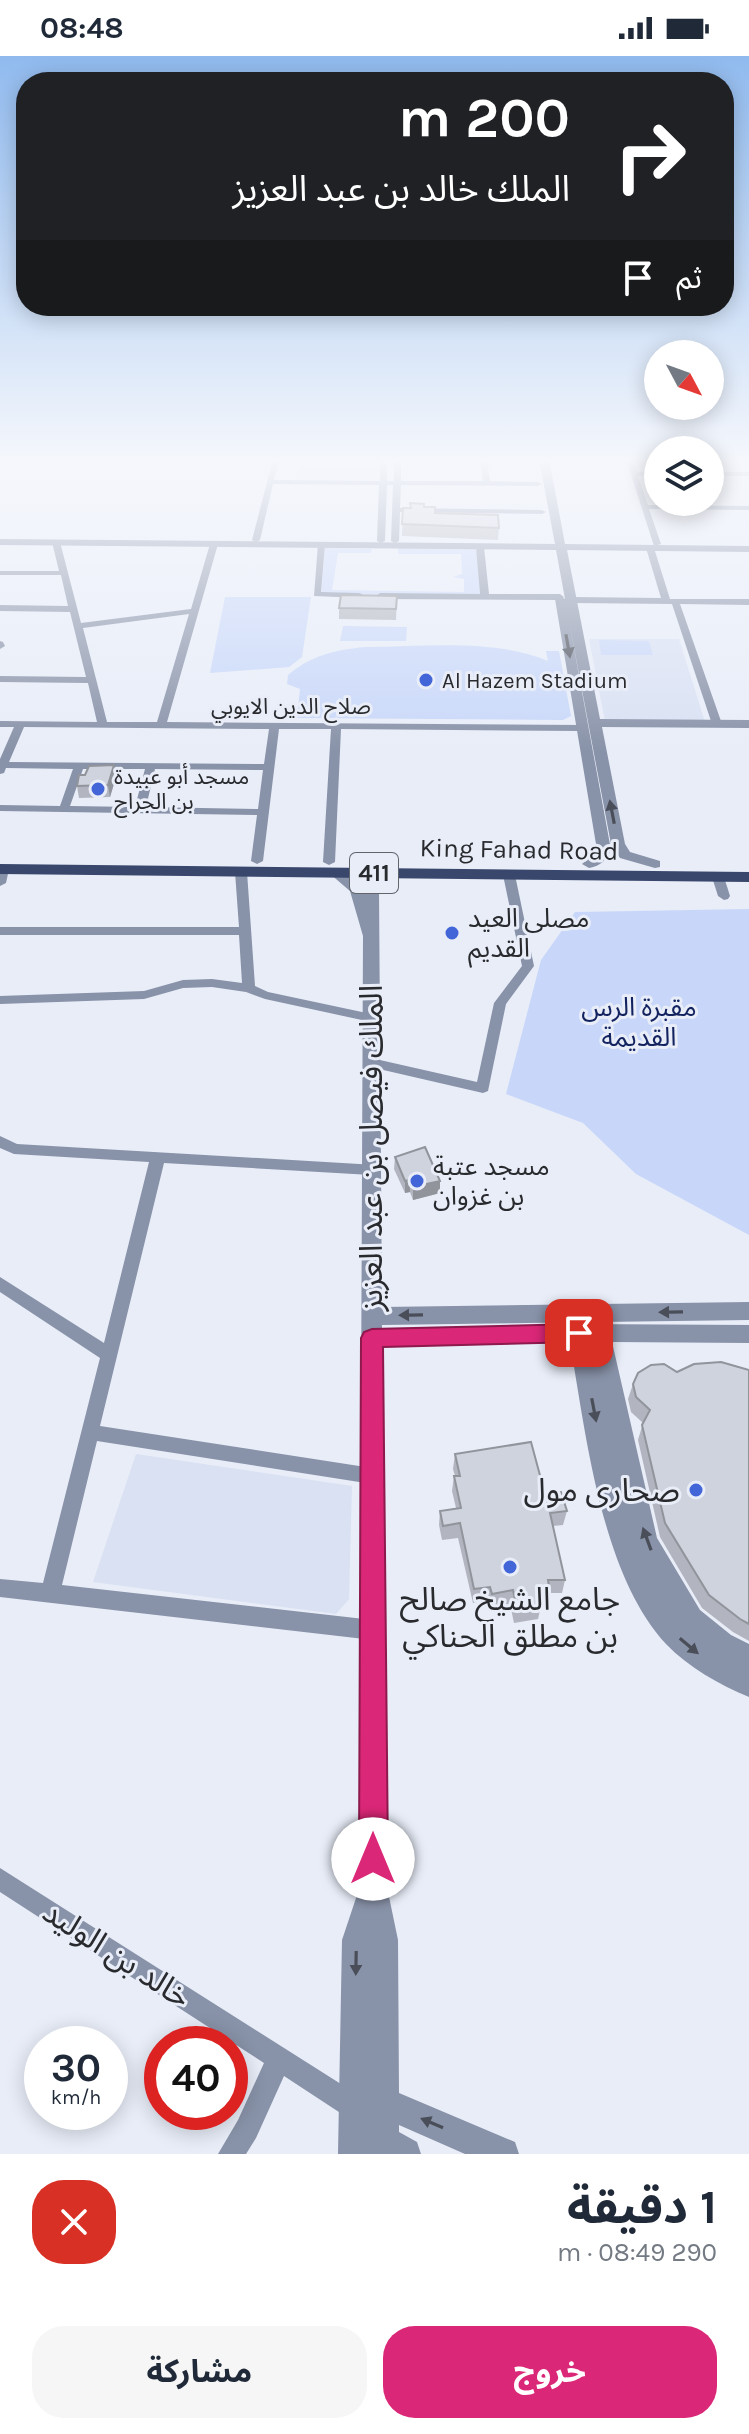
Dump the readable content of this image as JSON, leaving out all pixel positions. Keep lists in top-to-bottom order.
{
  "streets": {
    "main road": ["King Fahad Road", "411"],
    "street": ["صلاح الدين الايوبي", "الملك فيصل بن عبد العزيز", "خالد بن الوليد"]
  },
  "crossings": [
    ["King Fahad Road", "الملك فيصل بن عبد العزيز"],
    ["الملك فيصل بن عبد العزيز", "خالد بن الوليد"]
  ],
  "parks": ["مقبرة الرس القديمة"],
  "places": [
    "Al Hazem Stadium",
    "مسجد أبو عبيدة بن الجراح",
    "مصلى العيد القديم",
    "مسجد عتبة بن غزوان",
    "صحارى مول",
    "جامع الشيخ صالح بن مطلق الحناكي"
  ],
  "north": "bottom right",
  "page": {
    "status": "08:48",
    "turn": ["200 m", "الملك خالد بن عبد العزيز"],
    "then": "ثم",
    "speed": "30 km/h",
    "limit": "40",
    "heading": ["1 دقيقة", "290 m · 08:49"],
    "buttons": ["خروج", "مشاركة"]
  }
}
